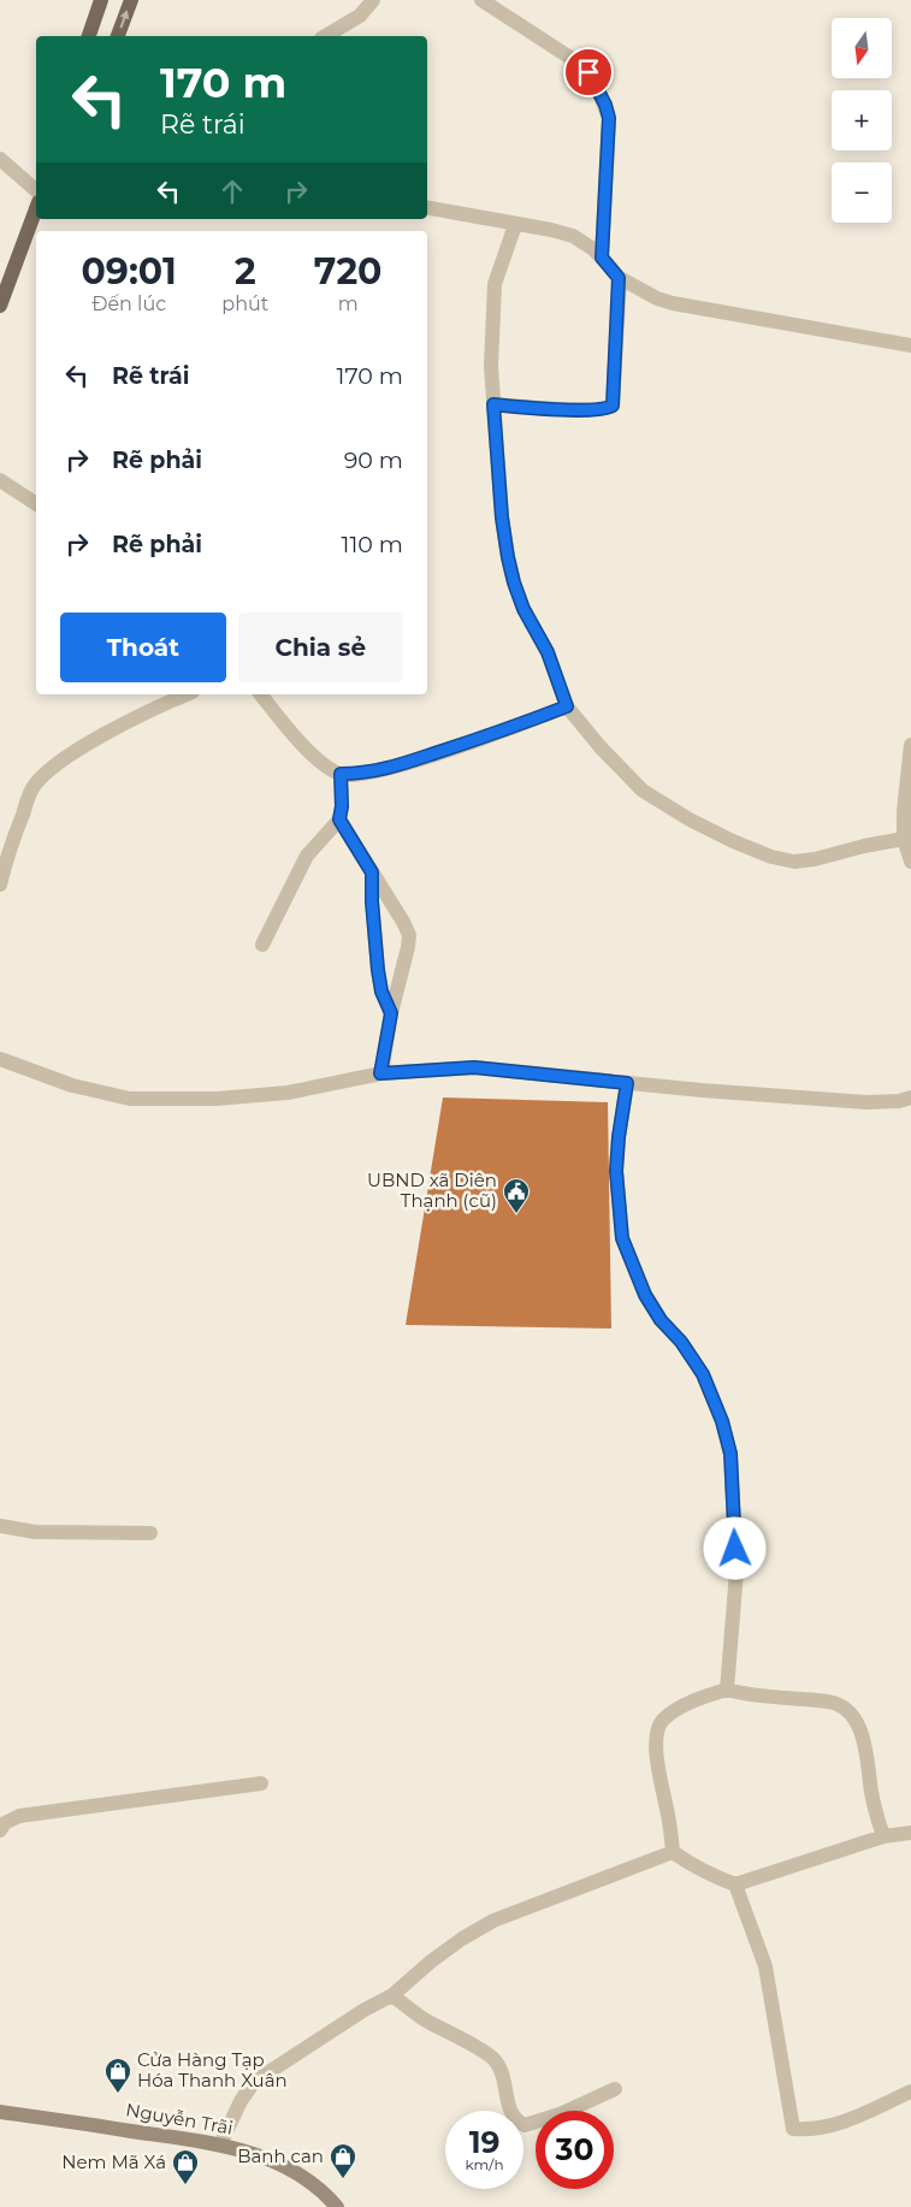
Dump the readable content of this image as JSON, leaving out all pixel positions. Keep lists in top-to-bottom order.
{
  "streets": {
    "main road": ["Nguyễn Trãi"]
  },
  "places": {
    "public building": ["UBND xã Diên Thạnh (cũ)"],
    "shop": ["Cửa Hàng Tạp Hóa Thanh Xuân", "Banh can", "Nem Mã Xá"]
  },
  "north": "bottom",
  "page": {
    "map_buttons": ["+", "−"],
    "turn": ["170 m", "Rẽ trái"],
    "eta": [
      "09:01",
      "Đến lúc",
      "2",
      "phút",
      "720",
      "m"
    ],
    "list": [
      {
        "name": "Rẽ trái",
        "value": "170 m"
      },
      {
        "name": "Rẽ phải",
        "value": "90 m"
      },
      {
        "name": "Rẽ phải",
        "value": "110 m"
      }
    ],
    "buttons": ["Thoát", "Chia sẻ"],
    "speed": "19 km/h",
    "limit": "30"
  }
}
